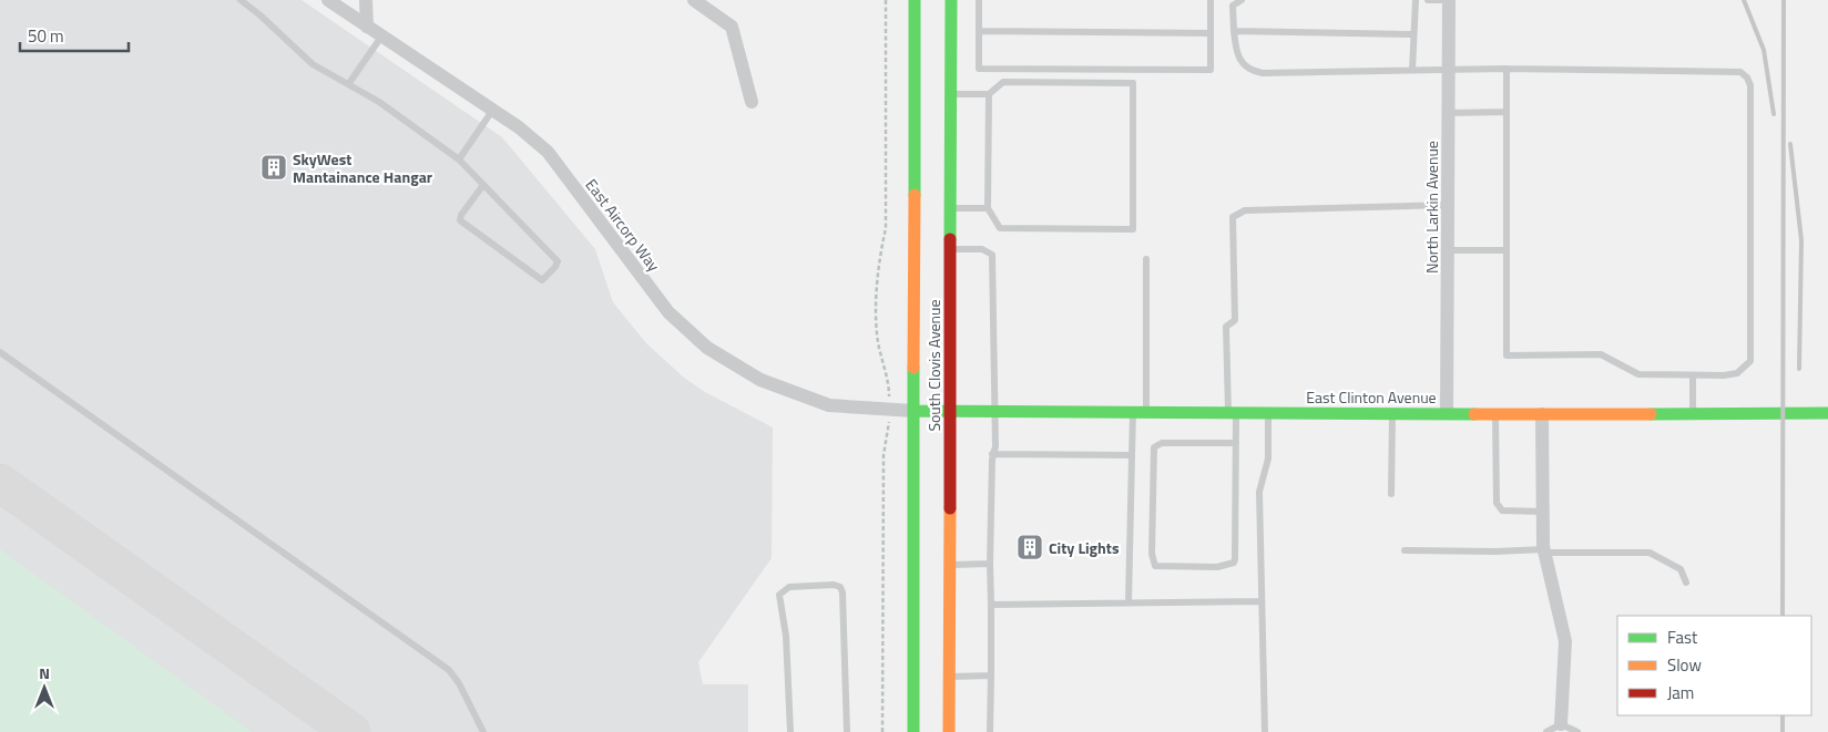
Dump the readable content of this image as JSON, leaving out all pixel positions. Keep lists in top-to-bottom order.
{
  "streets": {
    "main road": ["South Clovis Avenue", "East Clinton Avenue"],
    "street": ["North Larkin Avenue", "East Aircorp Way"]
  },
  "crossings": [
    ["North Larkin Avenue", "East Clinton Avenue"],
    ["East Aircorp Way", "South Clovis Avenue"],
    ["East Aircorp Way", "East Clinton Avenue"],
    ["South Clovis Avenue", "East Clinton Avenue"]
  ],
  "places": {
    "building": ["SkyWest Mantainance Hangar", "City Lights"]
  },
  "legend": ["Fast", "Slow", "Jam"],
  "scale_bar": "50 m",
  "north": "top"
}
